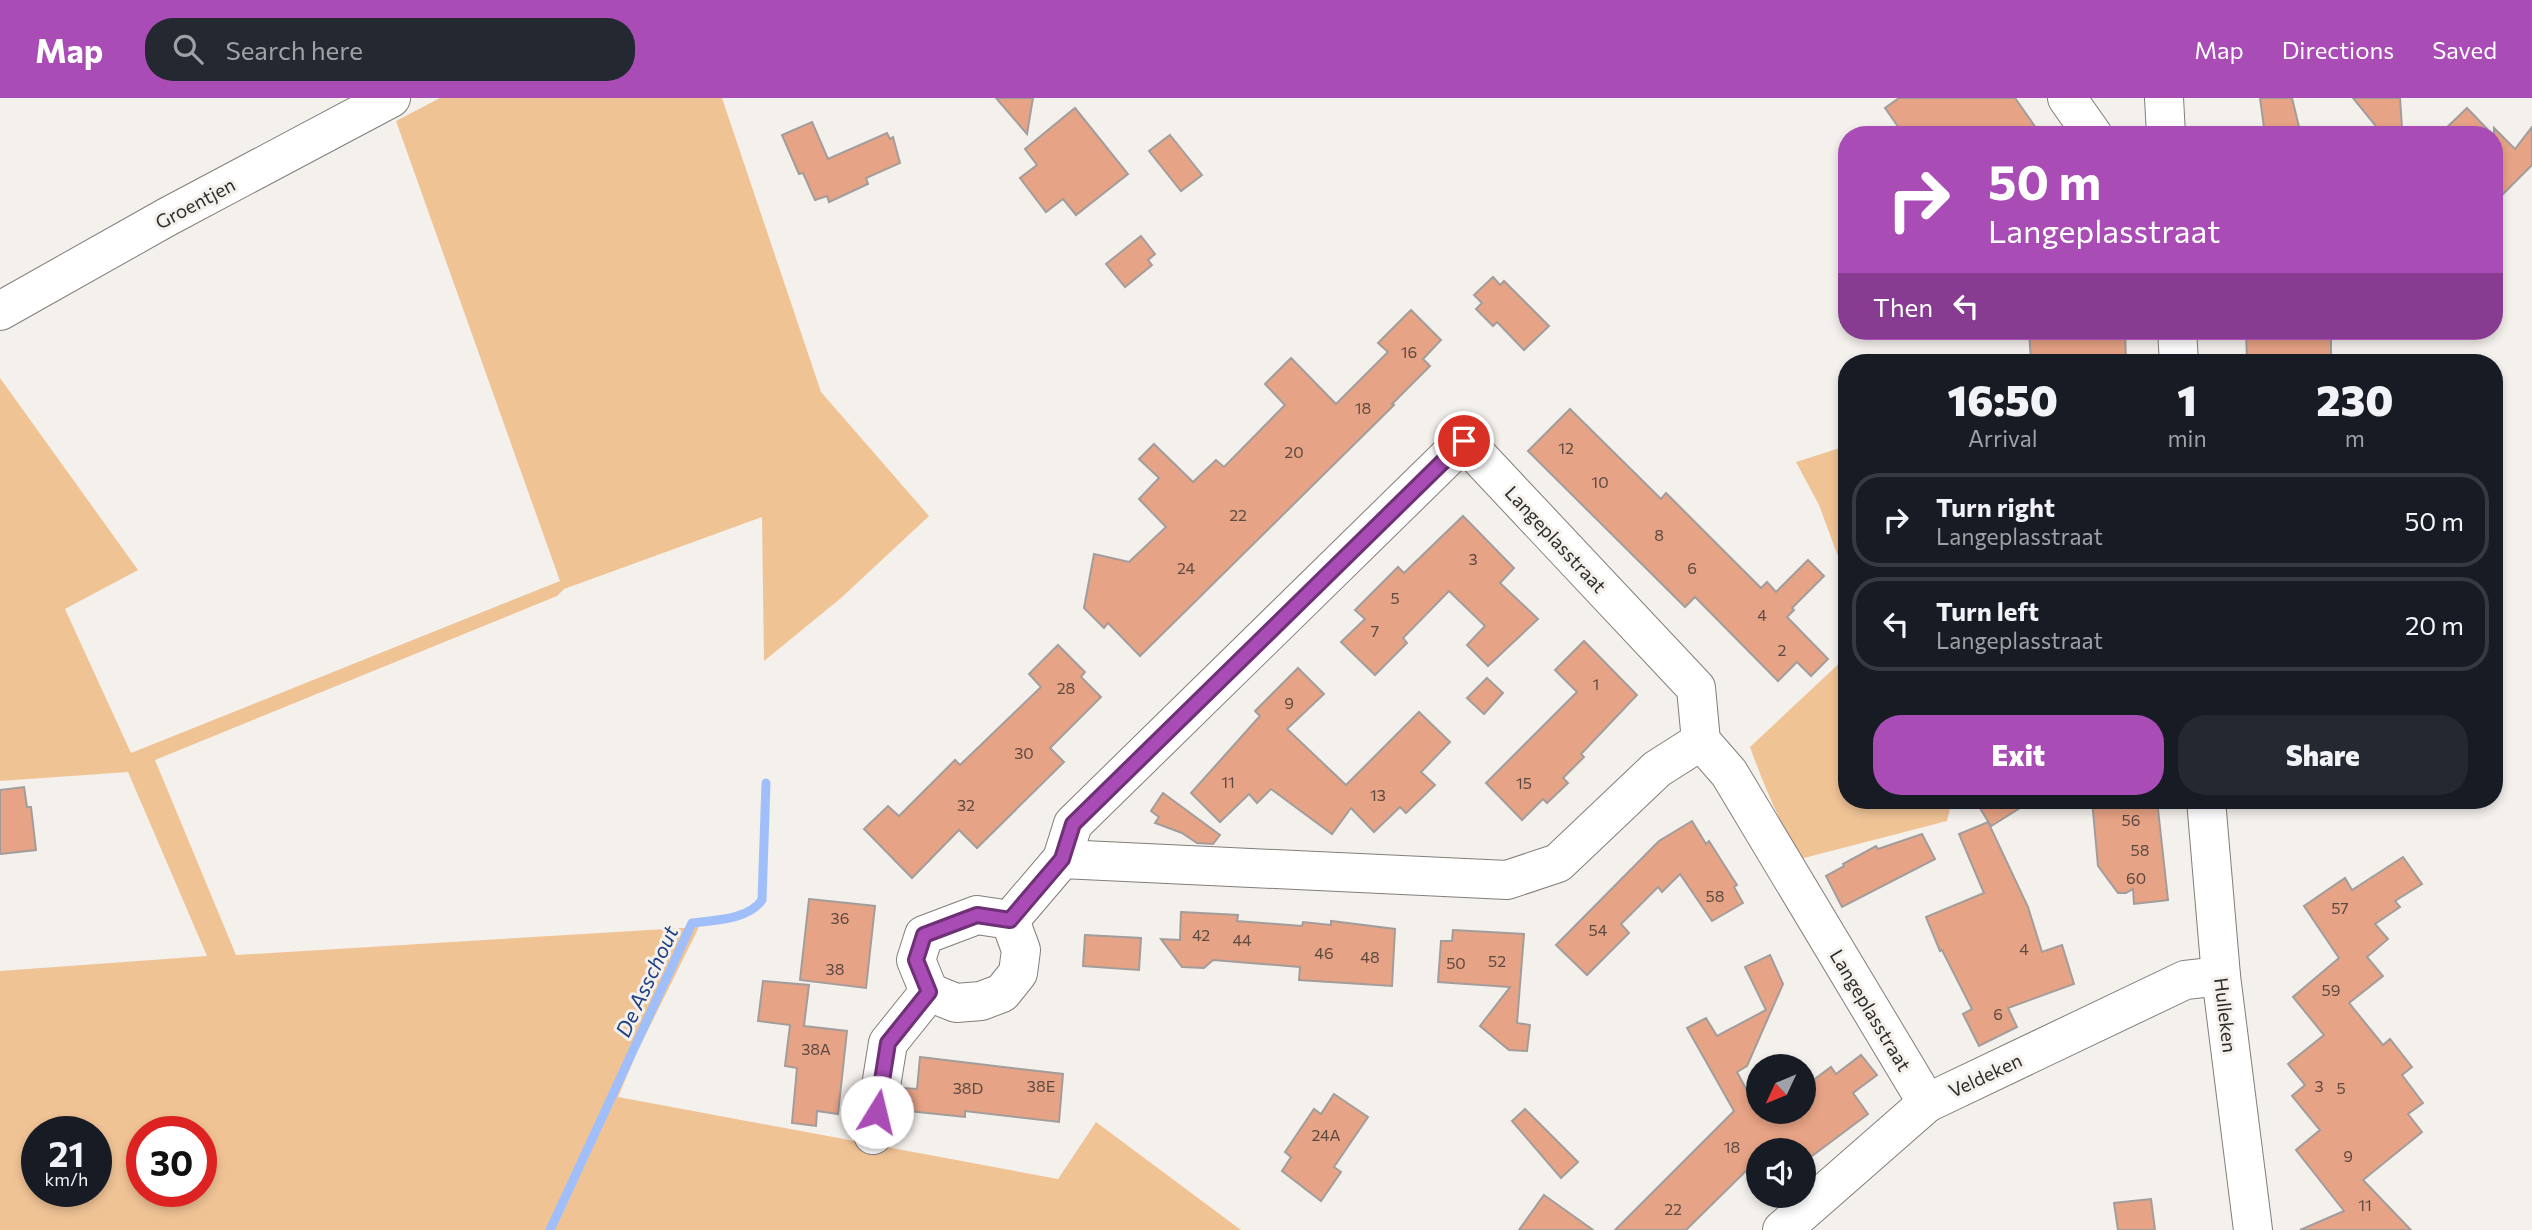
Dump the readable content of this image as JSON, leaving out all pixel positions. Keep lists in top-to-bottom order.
{
  "streets": {
    "street": [
      "Groentjen",
      "Langeplasstraat",
      "Hulleken",
      "Veldeken"
    ]
  },
  "crossings": [
    ["Langeplasstraat", "Veldeken"],
    ["Hulleken", "Veldeken"]
  ],
  "water": ["De Asschout"],
  "house_numbers": [
    "16",
    "18",
    "12",
    "20",
    "10",
    "22",
    "8",
    "3",
    "24",
    "6",
    "5",
    "4",
    "7",
    "2",
    "1",
    "28",
    "9",
    "30",
    "11",
    "15",
    "13",
    "32",
    "56",
    "58",
    "60",
    "58",
    "57",
    "36",
    "54",
    "42",
    "44",
    "4",
    "46",
    "48",
    "52",
    "50",
    "38",
    "59",
    "6",
    "38A",
    "38E",
    "3",
    "38D",
    "5",
    "24A",
    "18",
    "9",
    "11",
    "22"
  ],
  "north": "bottom left",
  "page": {
    "header": "Map",
    "search": "Search here",
    "nav": ["Map", "Directions", "Saved"],
    "turn": ["50 m", "Langeplasstraat"],
    "then": "Then",
    "eta": [
      "16:50",
      "Arrival",
      "1",
      "min",
      "230",
      "m"
    ],
    "list": [
      {
        "name": "Turn right",
        "note": "Langeplasstraat",
        "value": "50 m"
      },
      {
        "name": "Turn left",
        "note": "Langeplasstraat",
        "value": "20 m"
      }
    ],
    "buttons": ["Exit", "Share"],
    "speed": "21 km/h",
    "limit": "30"
  }
}
